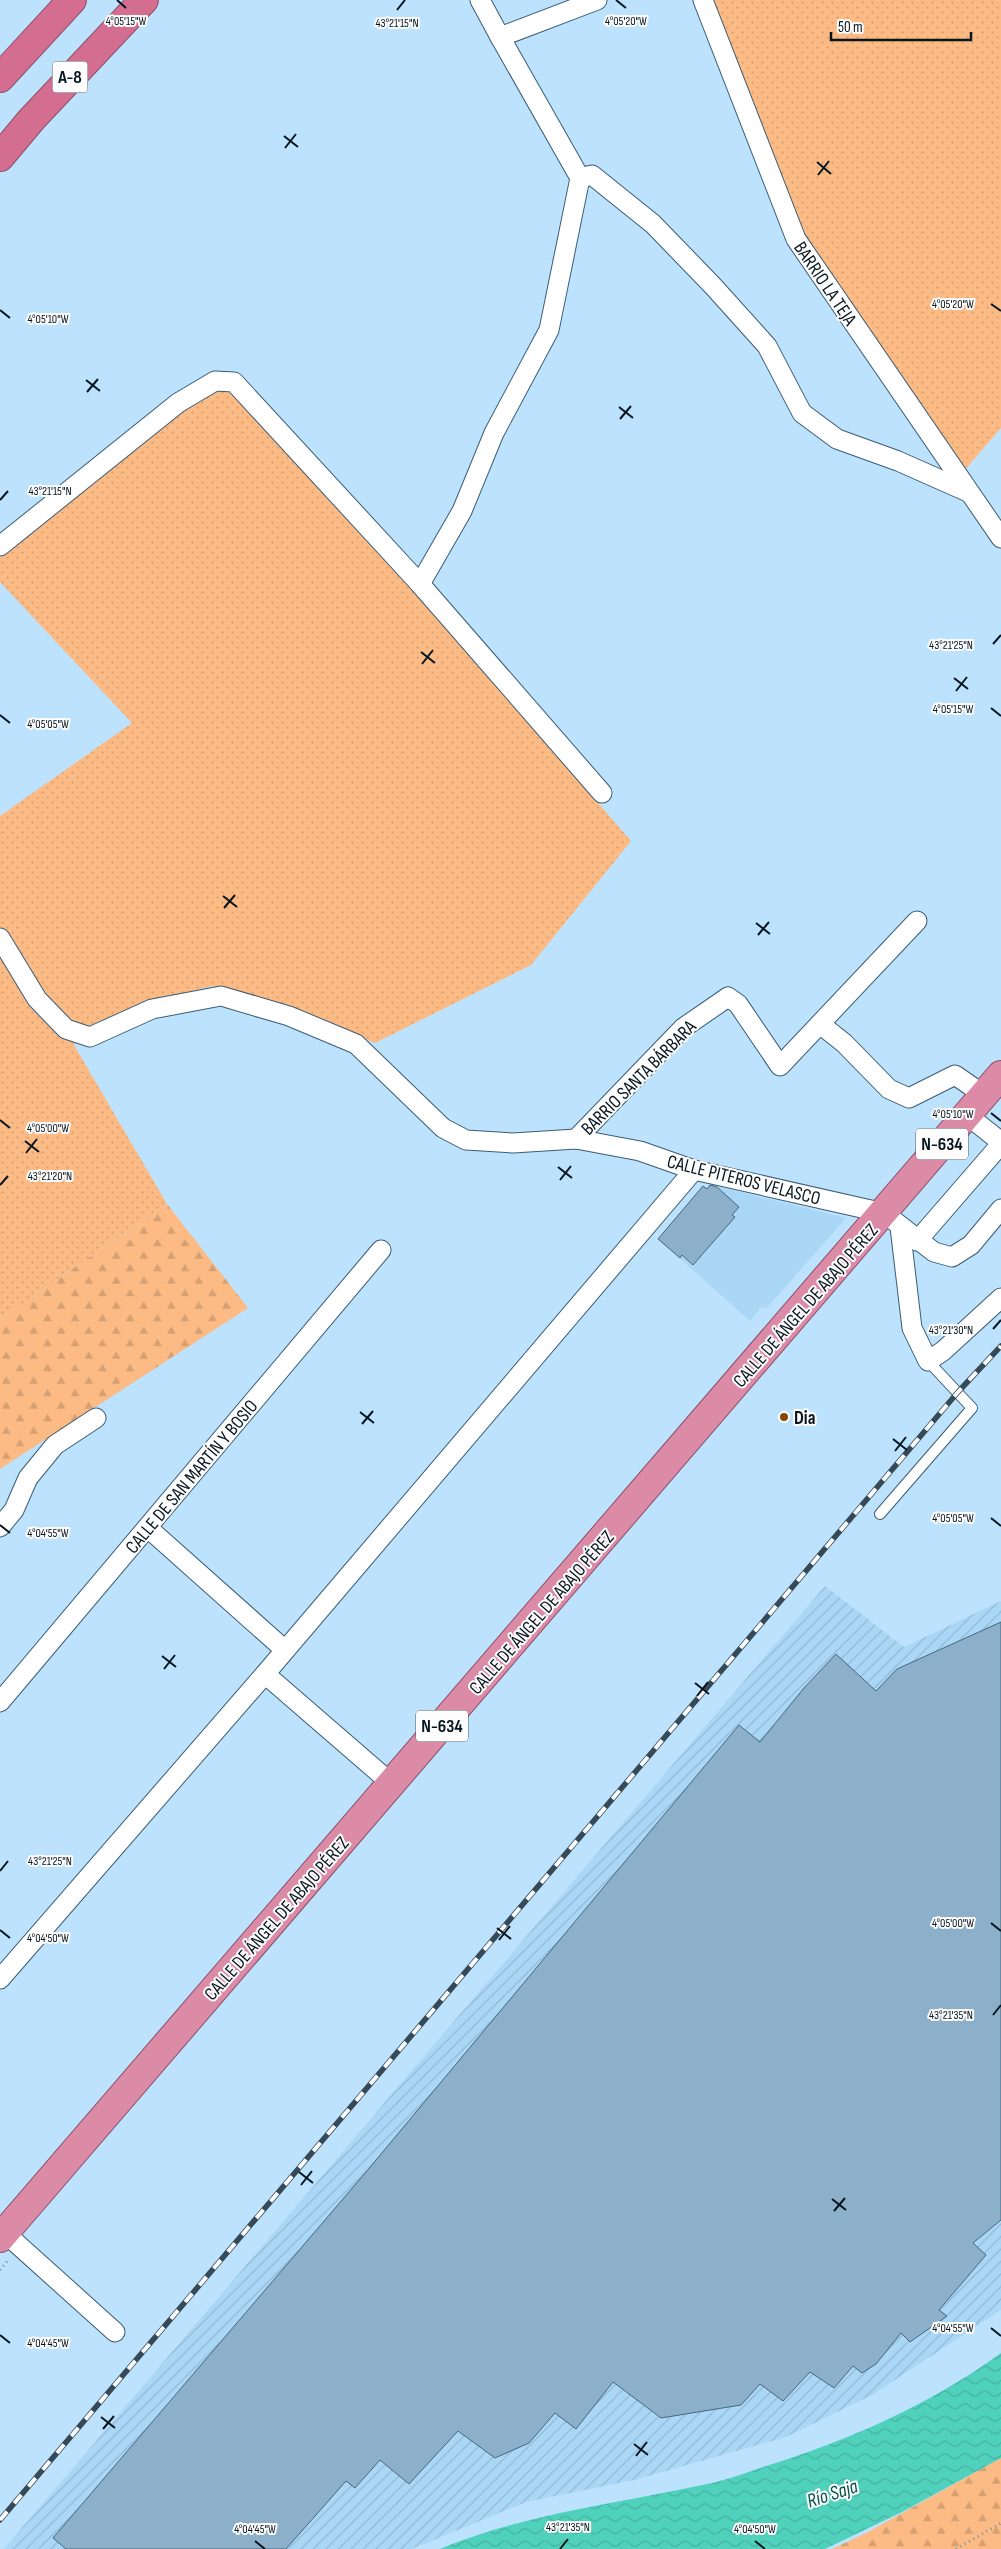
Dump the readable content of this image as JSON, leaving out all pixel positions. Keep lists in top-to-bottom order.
{
  "streets": {
    "highway": ["A-8", "N-634", "CALLE DE ÁNGEL DE ABAJO PÉREZ"],
    "street": [
      "BARRIO LA TEJA",
      "BARRIO SANTA BÁRBARA",
      "CALLE PITEROS VELASCO",
      "CALLE DE SAN MARTÍN Y BOSIO"
    ]
  },
  "crossings": [
    ["BARRIO SANTA BÁRBARA", "CALLE PITEROS VELASCO"],
    ["CALLE PITEROS VELASCO", "CALLE DE ÁNGEL DE ABAJO PÉREZ"]
  ],
  "water": ["Río Saja"],
  "places": ["Dia"],
  "scale_bar": "50 m",
  "coordinates": [
    "4°05'15\"W",
    "4°05'20\"W",
    "43°21'15\"N",
    "4°05'10\"W",
    "43°21'25\"N",
    "4°05'05\"W",
    "4°05'00\"W",
    "43°21'20\"N",
    "43°21'30\"N",
    "4°04'55\"W",
    "4°04'50\"W",
    "43°21'35\"N",
    "4°04'45\"W"
  ]
}
